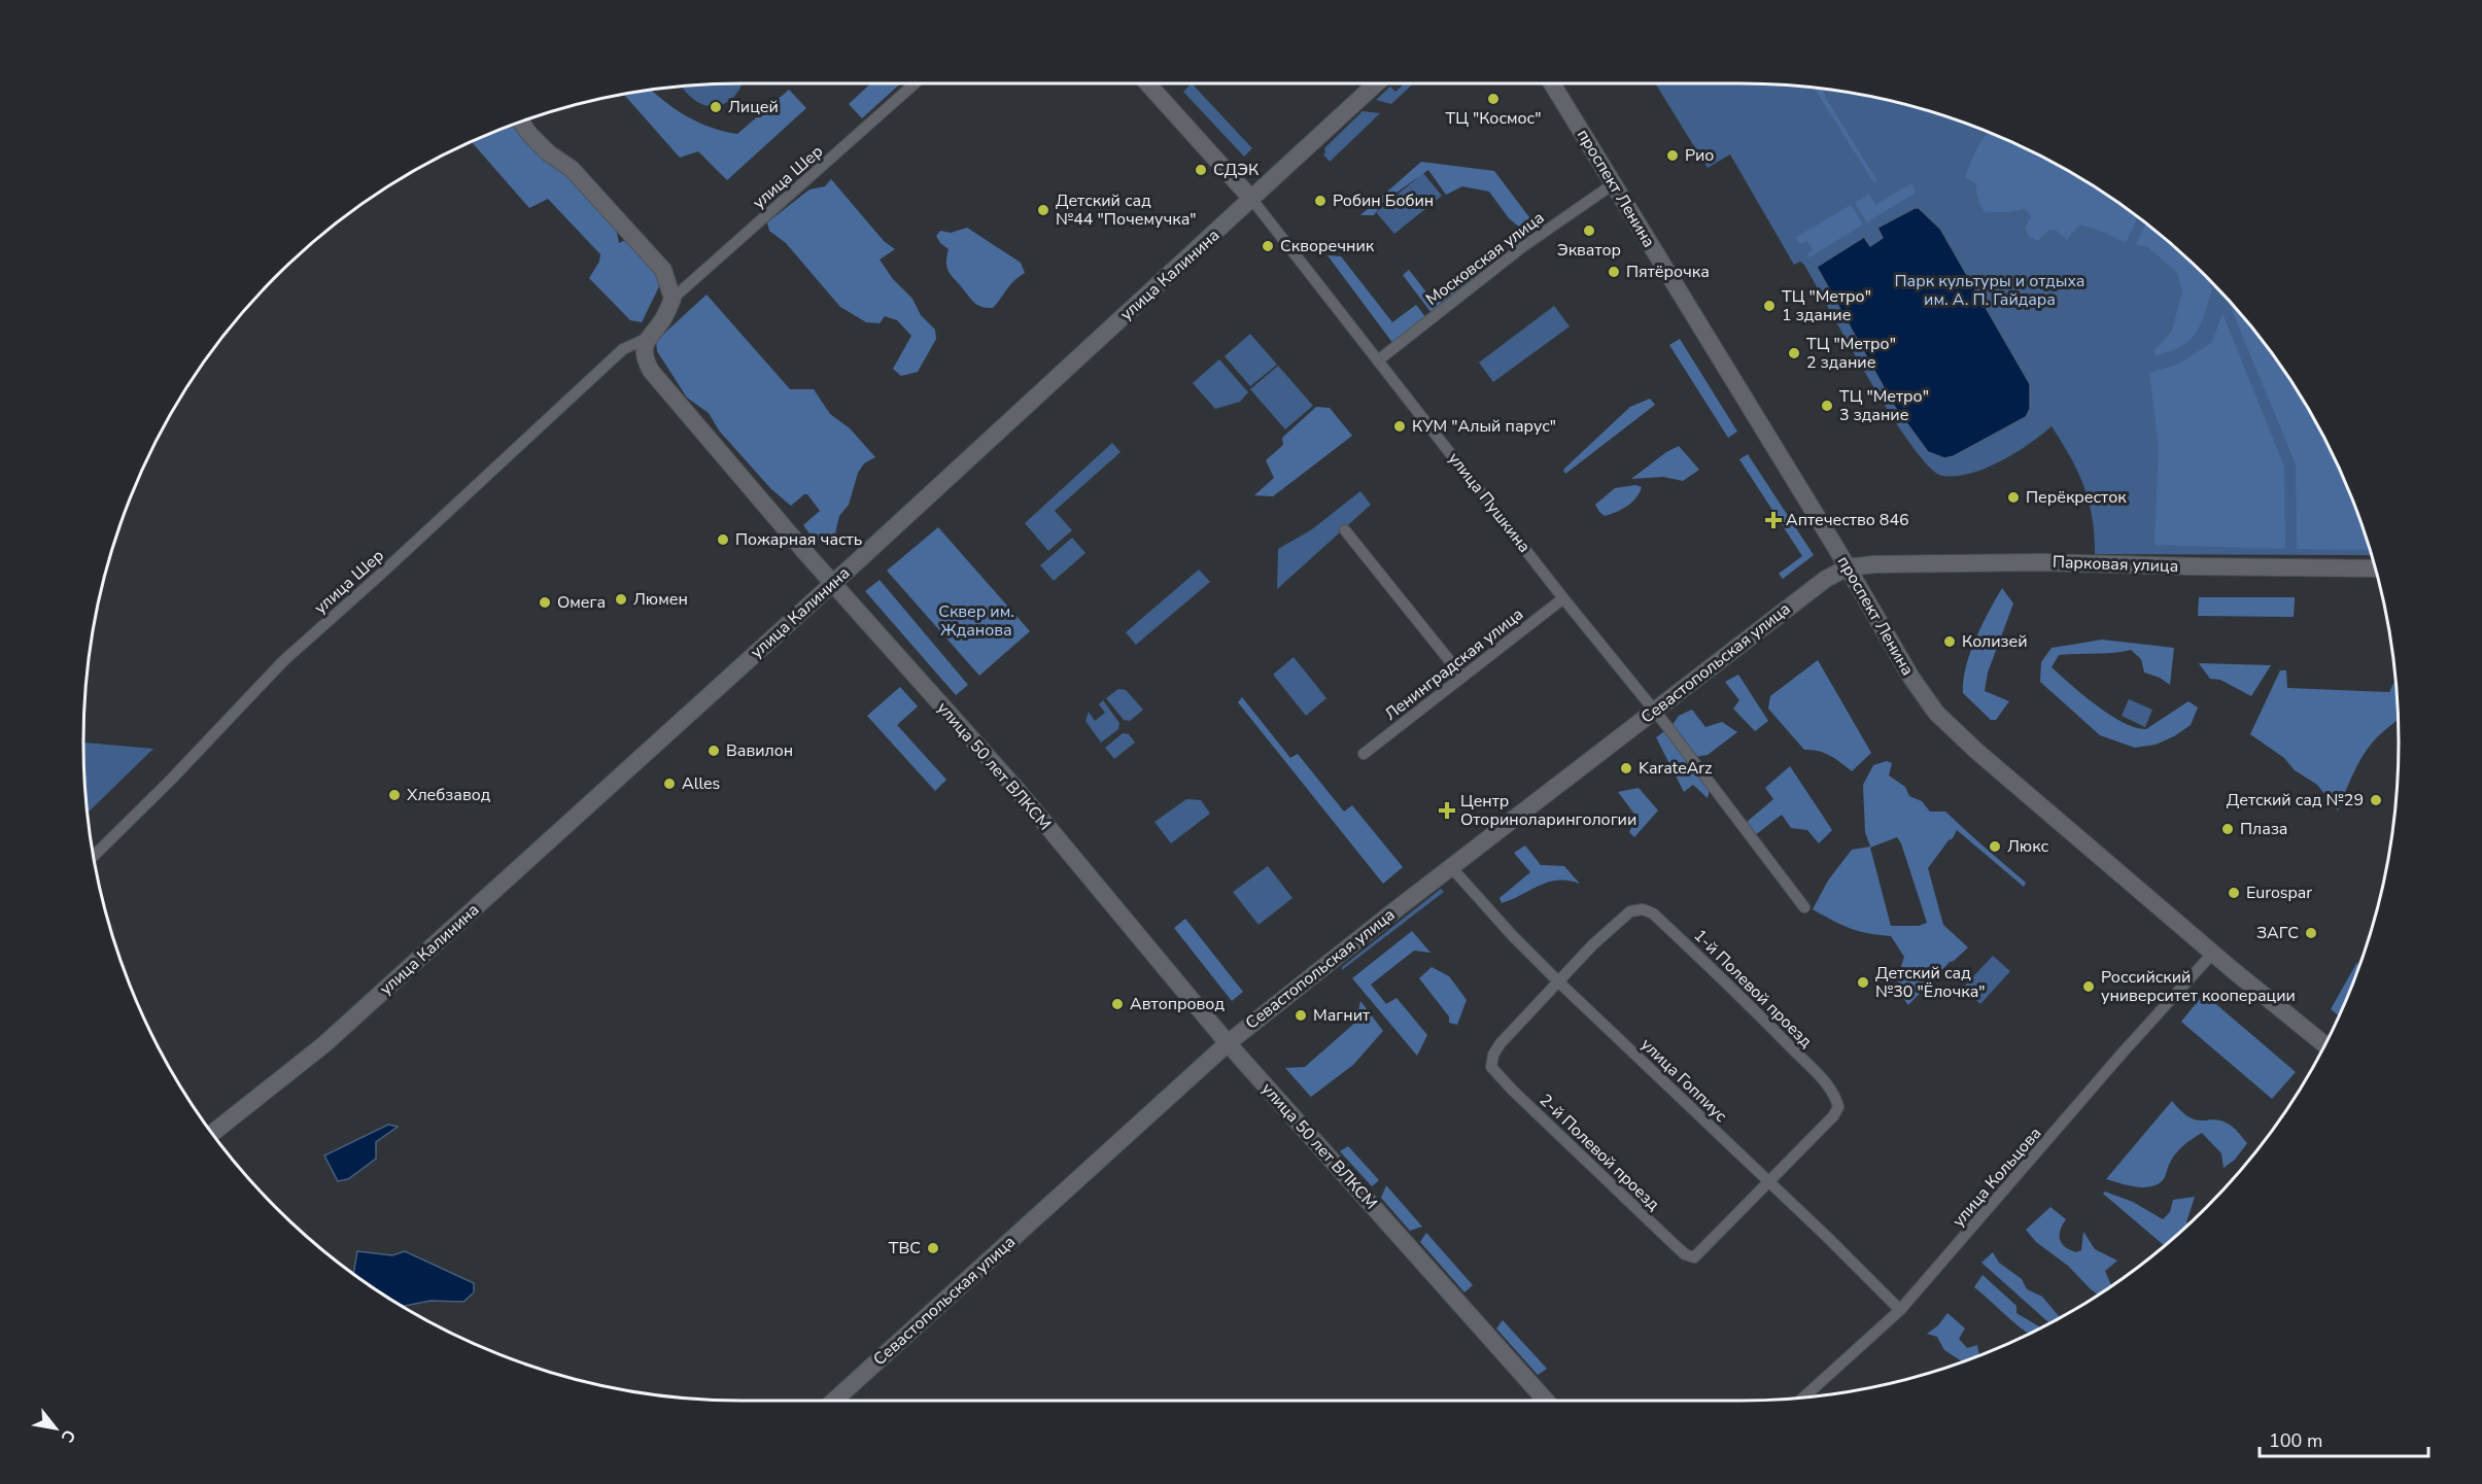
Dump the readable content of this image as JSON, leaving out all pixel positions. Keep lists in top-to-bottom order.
{
  "streets": {
    "street": [
      "улица Шер",
      "проспект Ленина",
      "Московская улица",
      "улица Калинина",
      "улица Пушкина",
      "Парковая улица",
      "Севастопольская улица",
      "Ленинградская улица",
      "улица 50 лет ВЛКСМ",
      "1-й Полевой проезд",
      "улица Гоппиус",
      "2-й Полевой проезд",
      "улица Кольцова"
    ]
  },
  "crossings": [
    ["улица Шер", "улица 50 лет ВЛКСМ"],
    ["проспект Ленина", "Московская улица"],
    ["проспект Ленина", "Парковая улица"],
    ["проспект Ленина", "Севастопольская улица"],
    ["проспект Ленина", "улица Кольцова"],
    ["Московская улица", "улица Пушкина"],
    ["улица Калинина", "улица Пушкина"],
    ["улица Калинина", "улица 50 лет ВЛКСМ"],
    ["улица Пушкина", "Севастопольская улица"],
    ["улица Пушкина", "Ленинградская улица"],
    ["Парковая улица", "Севастопольская улица"],
    ["Севастопольская улица", "улица 50 лет ВЛКСМ"],
    ["Севастопольская улица", "улица Гоппиус"],
    ["1-й Полевой проезд", "улица Гоппиус"],
    ["1-й Полевой проезд", "2-й Полевой проезд"],
    ["улица Гоппиус", "2-й Полевой проезд"],
    ["улица Гоппиус", "улица Кольцова"]
  ],
  "parks": ["Парк культуры и отдыха им. А. П. Гайдара", "Сквер им. Жданова"],
  "places": {
    "other": [
      "ТЦ \"Космос\"",
      "Лицей",
      "Рио",
      "СДЭК",
      "Робин Бобин",
      "Детский сад №44 \"Почемучка\"",
      "Экватор",
      "Скворечник",
      "Пятёрочка",
      "ТЦ \"Метро\" 1 здание",
      "ТЦ \"Метро\" 2 здание",
      "ТЦ \"Метро\" 3 здание",
      "КУМ \"Алый парус\"",
      "Перёкресток",
      "Пожарная часть",
      "Люмен",
      "Омега",
      "Колизей",
      "Вавилон",
      "KarateArz",
      "Alles",
      "Хлебзавод",
      "Детский сад №29",
      "Плаза",
      "Люкс",
      "Eurospar",
      "ЗАГС",
      "Детский сад №30 \"Ёлочка\"",
      "Российский университет кооперации",
      "Автопровод",
      "Магнит",
      "ТВС"
    ],
    "health": ["Аптечество 846", "Центр Оториноларингологии"]
  },
  "scale_bar": "100 m",
  "north": "bottom right"
}
